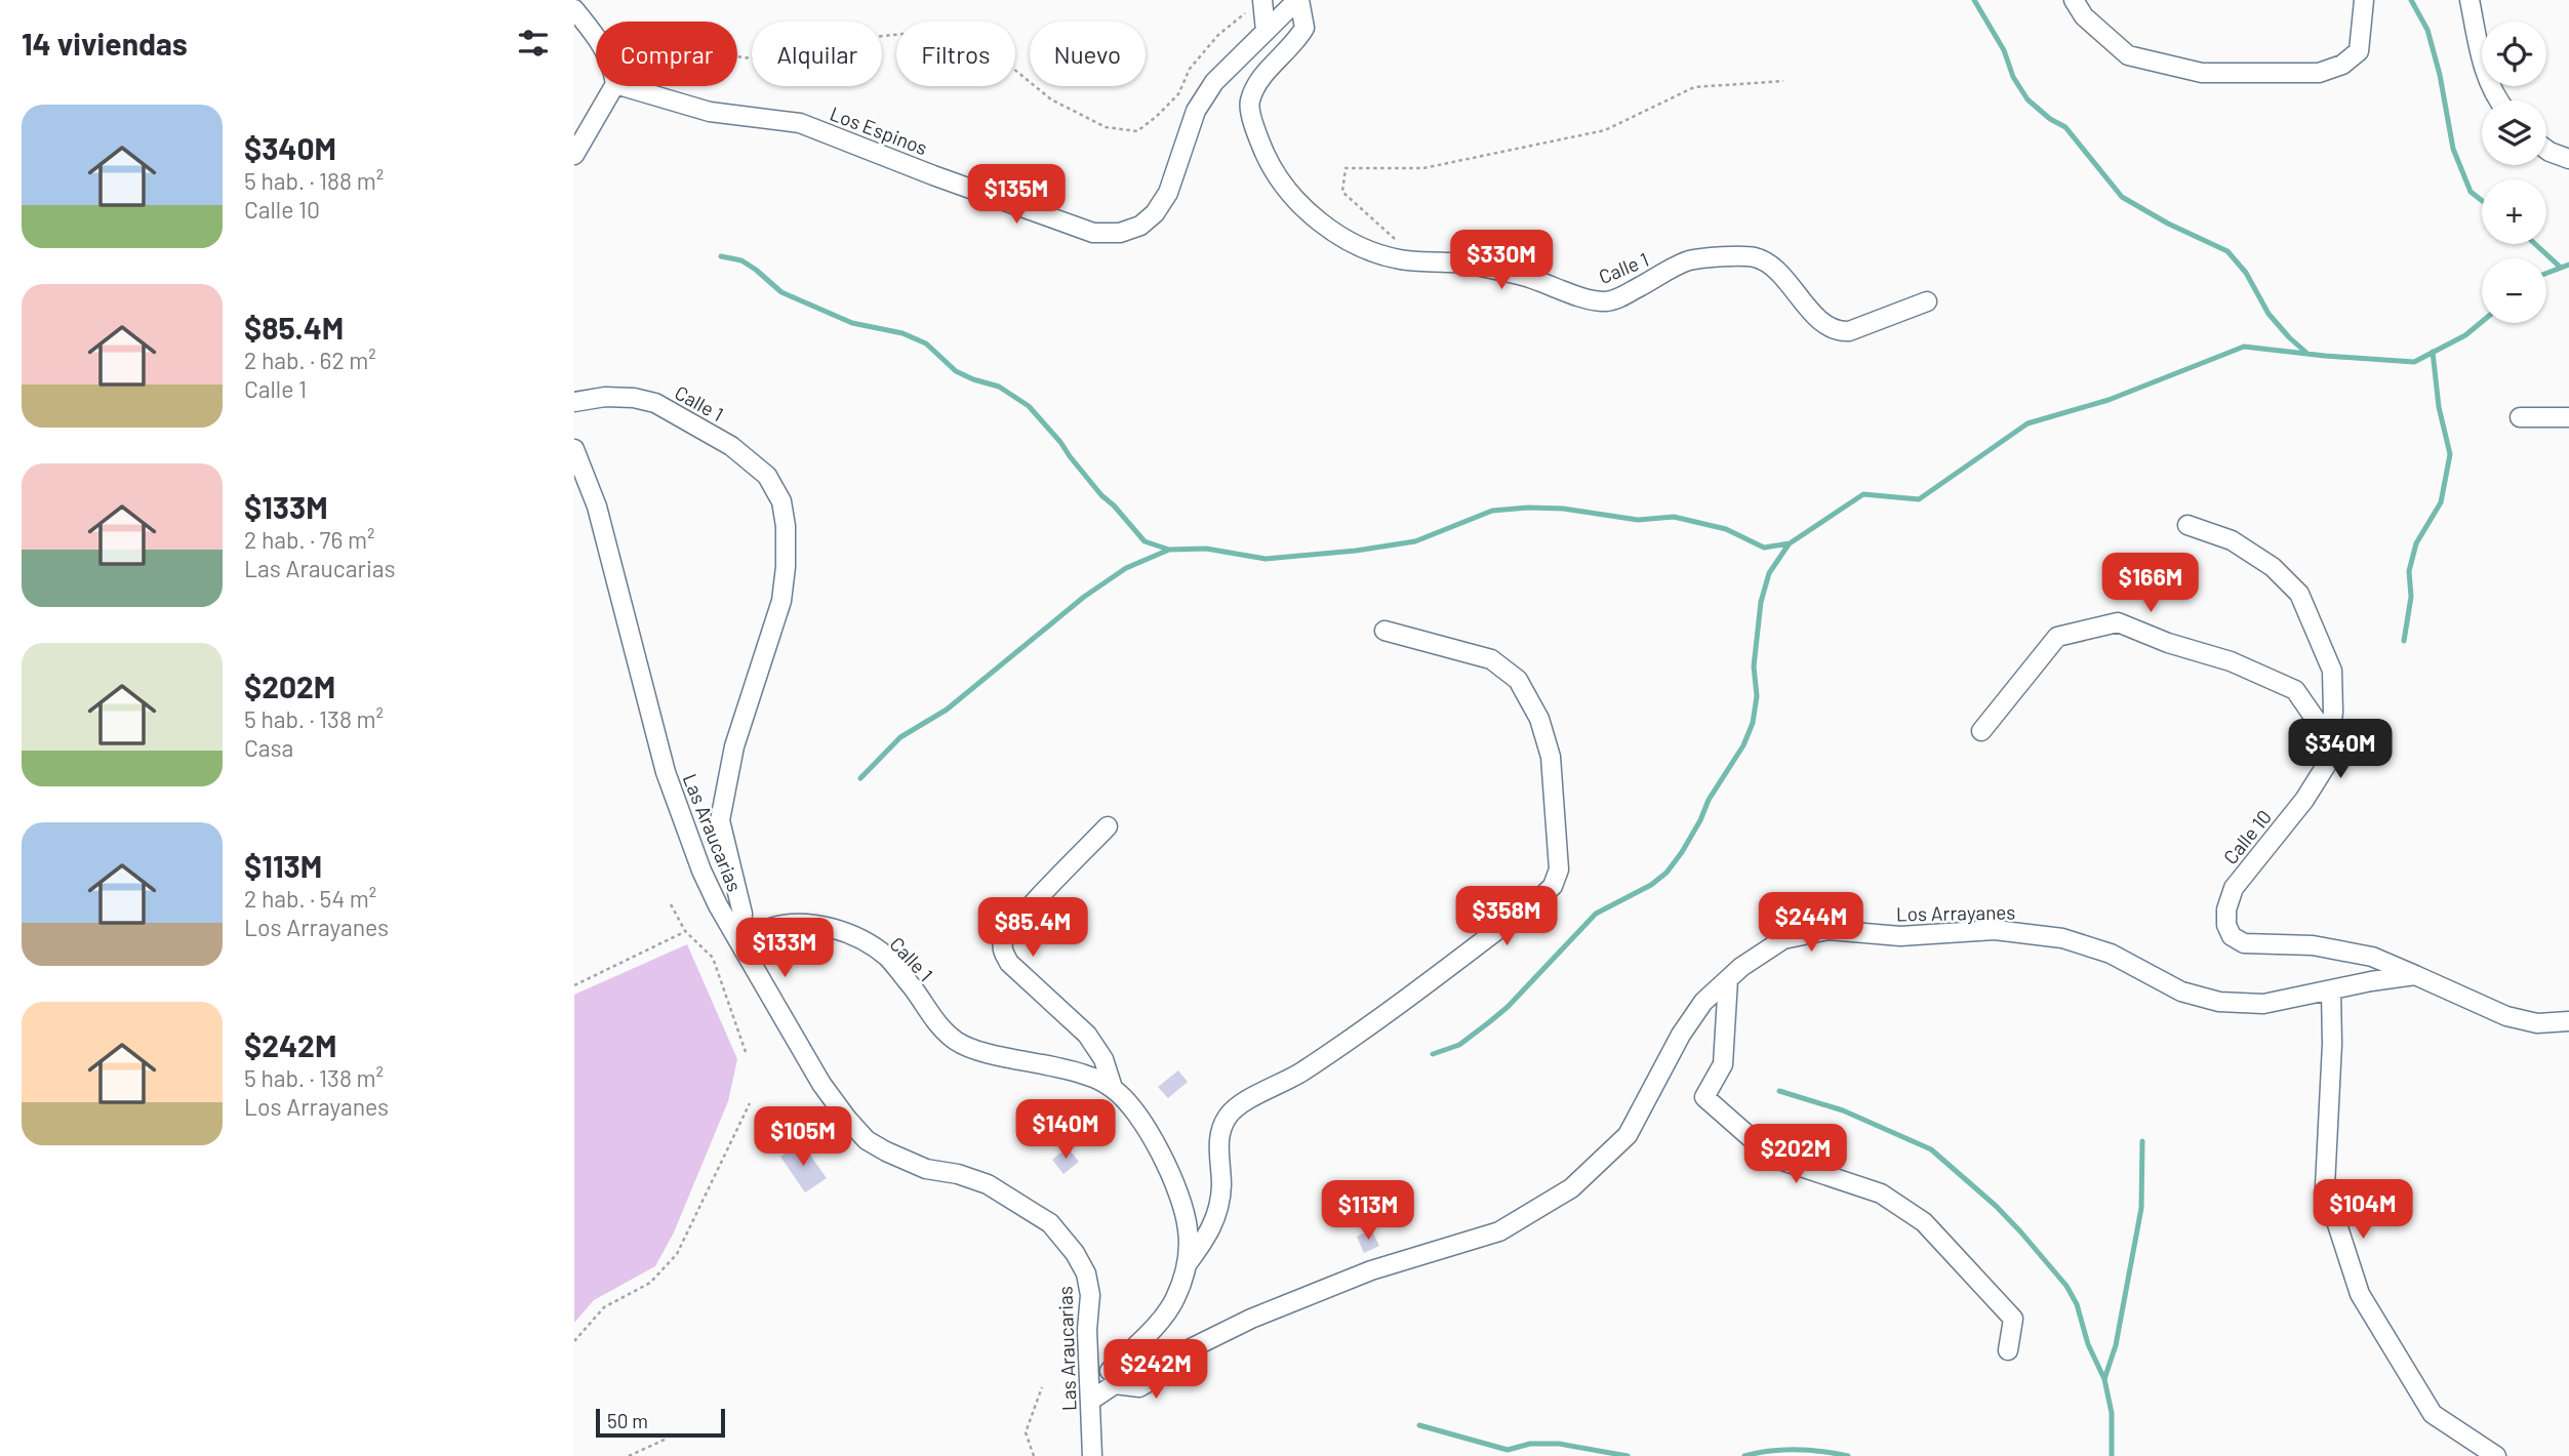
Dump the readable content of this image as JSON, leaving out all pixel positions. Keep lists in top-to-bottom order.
{
  "streets": {
    "street": [
      "Los Espinos",
      "Calle 1",
      "Las Araucarias",
      "Calle 10",
      "Los Arrayanes"
    ]
  },
  "crossings": [
    ["Los Espinos", "Calle 1"],
    ["Calle 1", "Las Araucarias"],
    ["Calle 1", "Los Arrayanes"],
    ["Las Araucarias", "Los Arrayanes"],
    ["Calle 10", "Los Arrayanes"]
  ],
  "scale_bar": "50 m",
  "page": {
    "heading": "14 viviendas",
    "map_buttons": ["+", "−"],
    "chip": [
      "Comprar",
      "Alquilar",
      "Filtros",
      "Nuevo"
    ],
    "list": [
      {
        "name": "$340M",
        "note": "5 hab. · 188 m² · Calle 10"
      },
      {
        "name": "$85.4M",
        "note": "2 hab. · 62 m² · Calle 1"
      },
      {
        "name": "$133M",
        "note": "2 hab. · 76 m² · Las Araucarias"
      },
      {
        "name": "$202M",
        "note": "5 hab. · 138 m² · Casa"
      },
      {
        "name": "$113M",
        "note": "2 hab. · 54 m² · Los Arrayanes"
      },
      {
        "name": "$242M",
        "note": "5 hab. · 138 m² · Los Arrayanes"
      }
    ],
    "price": [
      "$135M",
      "$330M",
      "$166M",
      "$340M",
      "$358M",
      "$244M",
      "$85.4M",
      "$133M",
      "$140M",
      "$105M",
      "$202M",
      "$104M",
      "$113M",
      "$242M"
    ],
    "scale": "50 m"
  }
}
